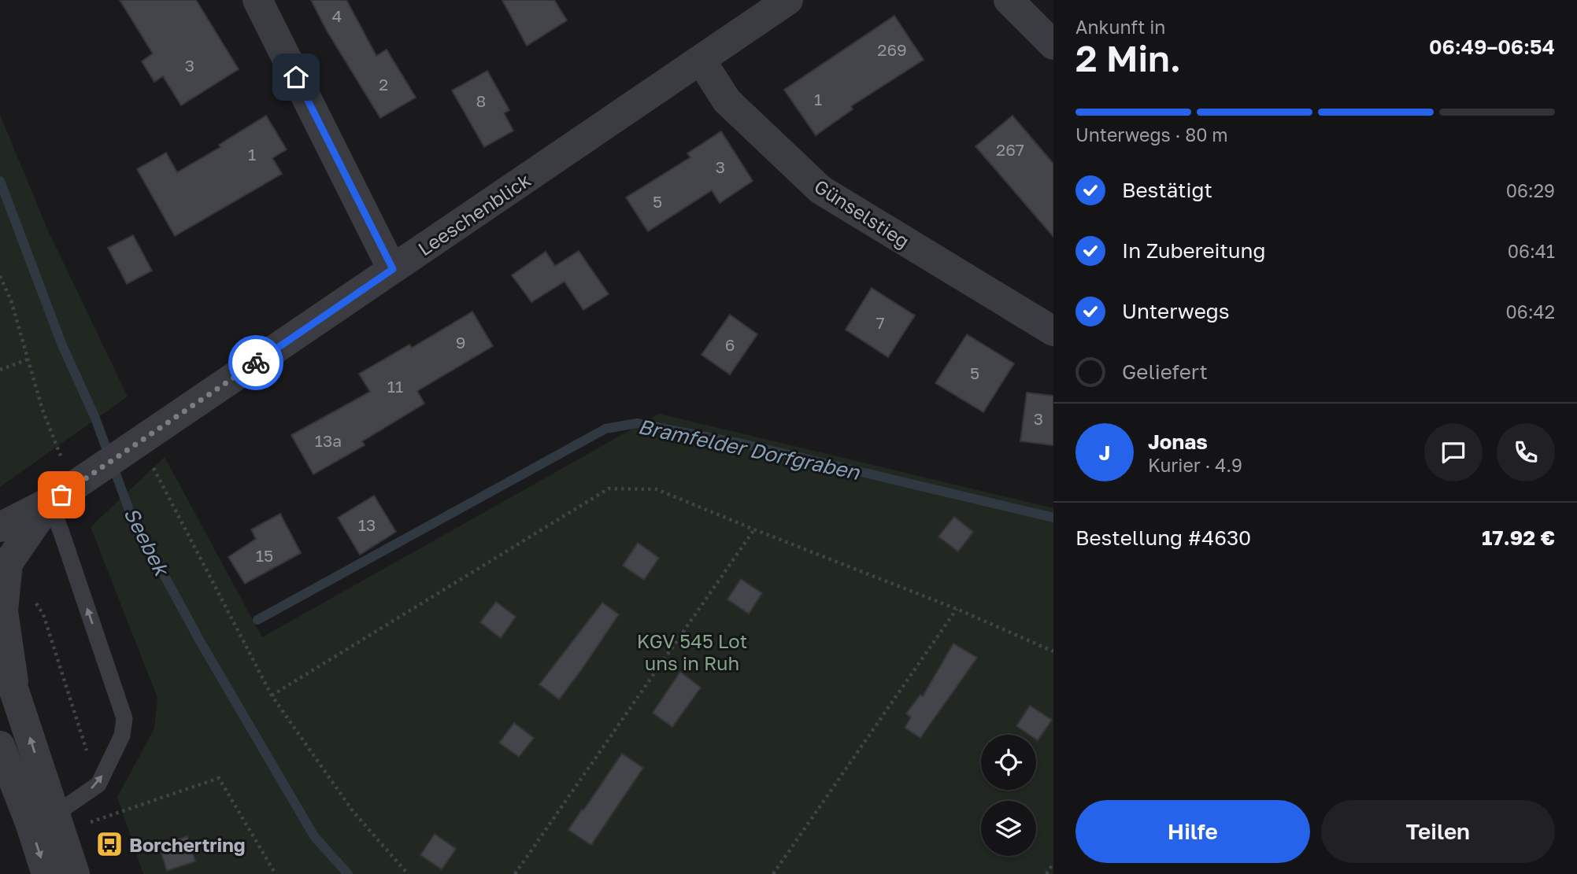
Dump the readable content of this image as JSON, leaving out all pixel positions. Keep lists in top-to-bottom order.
{
  "streets": {
    "street": ["Günselstieg", "Leeschenblick"]
  },
  "crossings": [
    ["Günselstieg", "Leeschenblick"]
  ],
  "water": ["Bramfelder Dorfgraben", "Seebek"],
  "parks": ["KGV 545 Lot uns in Ruh"],
  "places": {
    "bus stop": ["Borchertring"]
  },
  "house_numbers": [
    "4",
    "269",
    "3",
    "2",
    "1",
    "8",
    "267",
    "1",
    "3",
    "5",
    "7",
    "9",
    "6",
    "5",
    "11",
    "3",
    "13a",
    "13",
    "15"
  ],
  "page": {
    "heading": ["2 Min.", "Ankunft in", "06:49–06:54"],
    "panel": [
      "Jonas",
      "Kurier · 4.9",
      "Bestellung #4630",
      "17.92 €"
    ],
    "bar": "Unterwegs · 80 m",
    "list": [
      ["Bestätigt", "06:29"],
      ["In Zubereitung", "06:41"],
      ["Unterwegs", "06:42"],
      "Geliefert"
    ],
    "round": "J",
    "buttons": ["Hilfe", "Teilen"]
  }
}
